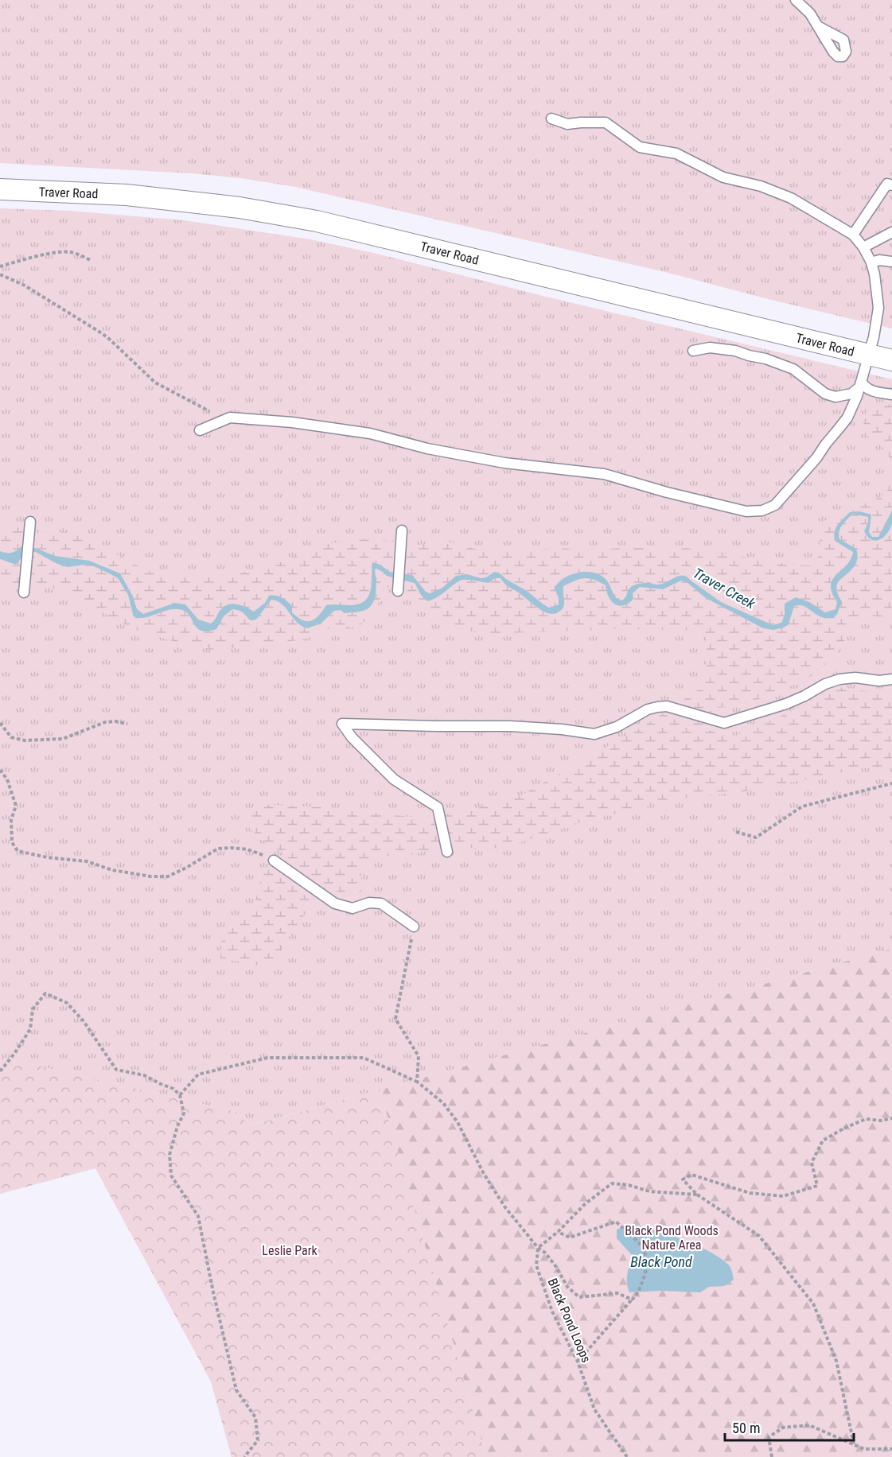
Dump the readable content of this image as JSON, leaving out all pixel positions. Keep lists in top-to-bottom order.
{
  "streets": {
    "street": ["Traver Road"],
    "path": ["Black Pond Loops"]
  },
  "water": ["Traver Creek", "Black Pond"],
  "parks": ["Black Pond Woods Nature Area", "Leslie Park"],
  "scale_bar": "50 m"
}
